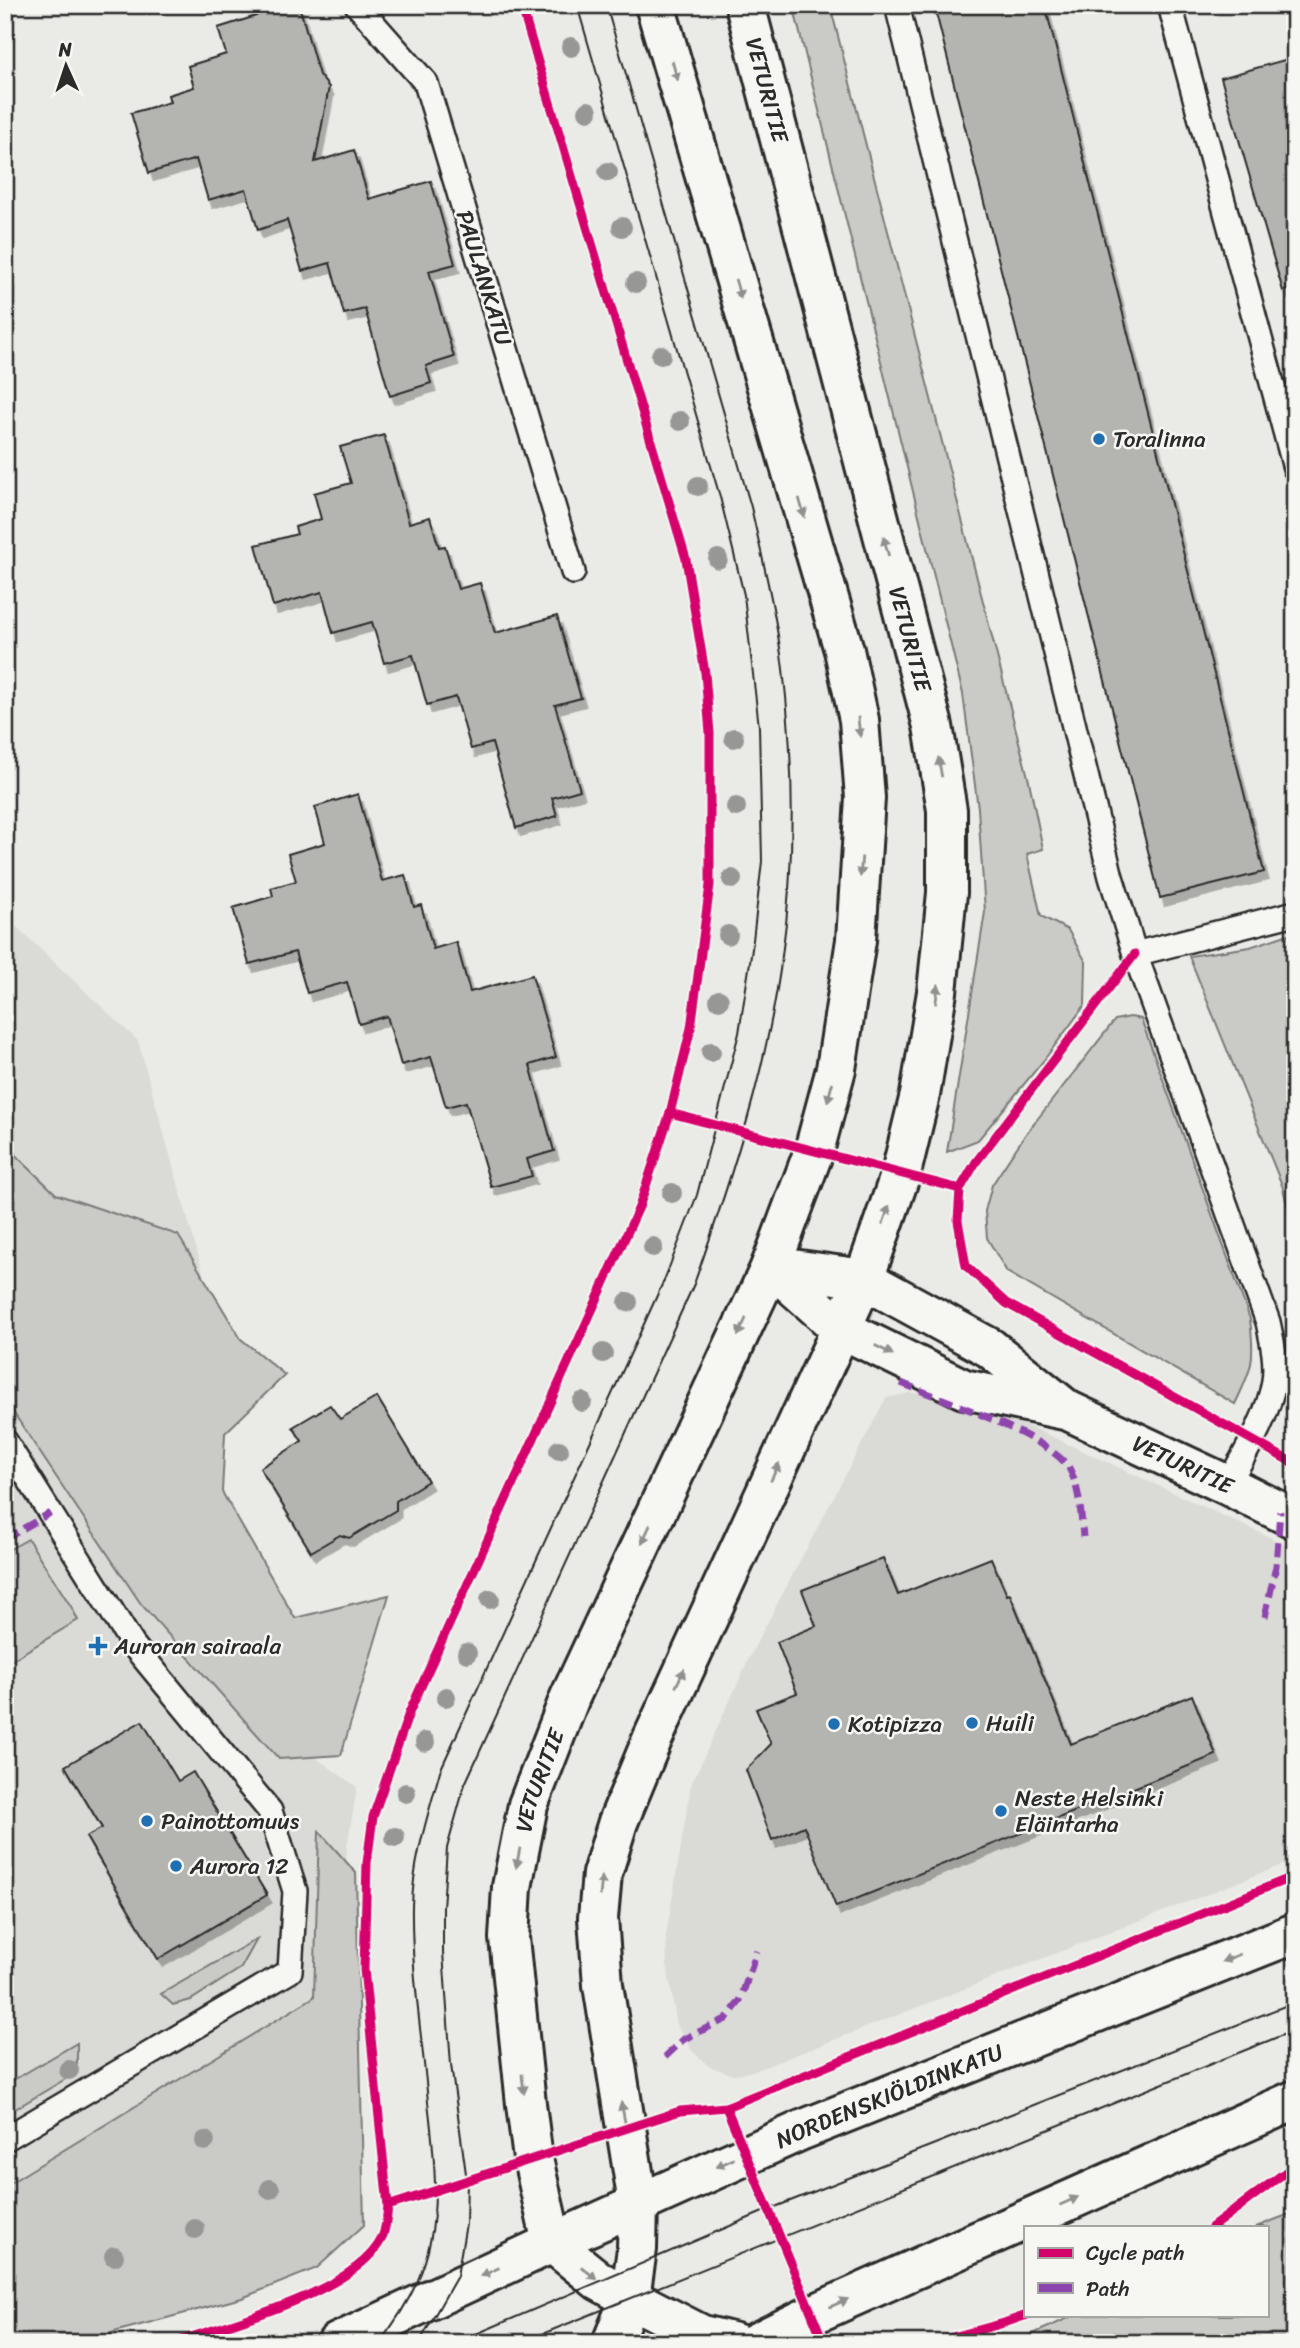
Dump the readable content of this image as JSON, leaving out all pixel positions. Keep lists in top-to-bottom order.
{
  "streets": {
    "main road": ["VETURITIE", "NORDENSKIÖLDINKATU"],
    "lane": ["PAULANKATU"]
  },
  "crossings": [
    ["VETURITIE", "NORDENSKIÖLDINKATU"]
  ],
  "places": {
    "other": [
      "Toralinna",
      "Huili",
      "Kotipizza",
      "Neste Helsinki Eläintarha",
      "Painottomuus",
      "Aurora 12"
    ],
    "health": ["Auroran sairaala"]
  },
  "legend": ["Cycle path", "Path"],
  "north": "top"
}
